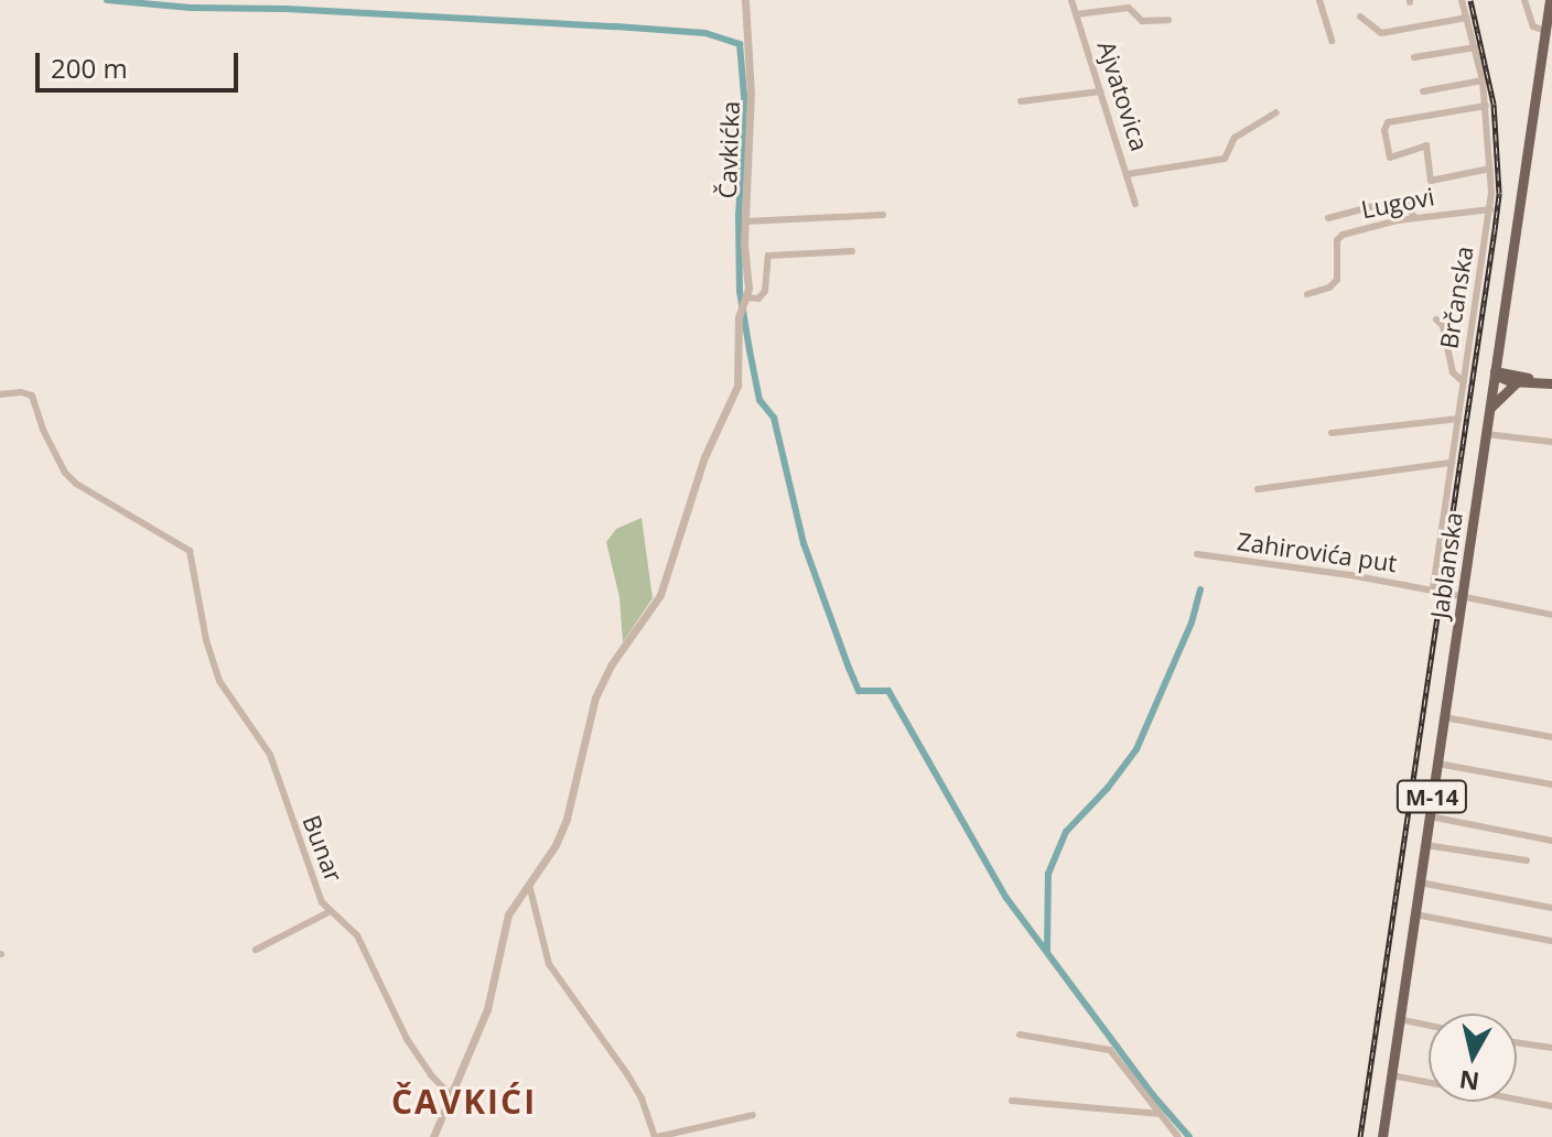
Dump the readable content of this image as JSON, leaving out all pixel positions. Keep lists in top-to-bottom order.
{
  "streets": {
    "main road": ["Jablanska", "M-14"],
    "street": [
      "Ajvatovica",
      "Čavkićka",
      "Lugovi",
      "Brčanska",
      "Zahirovića put",
      "Bunar"
    ]
  },
  "crossings": [
    ["Lugovi", "Brčanska"],
    ["Brčanska", "Zahirovića put"]
  ],
  "districts": ["ČAVKIĆI"],
  "scale_bar": "200 m",
  "north": "bottom"
}
